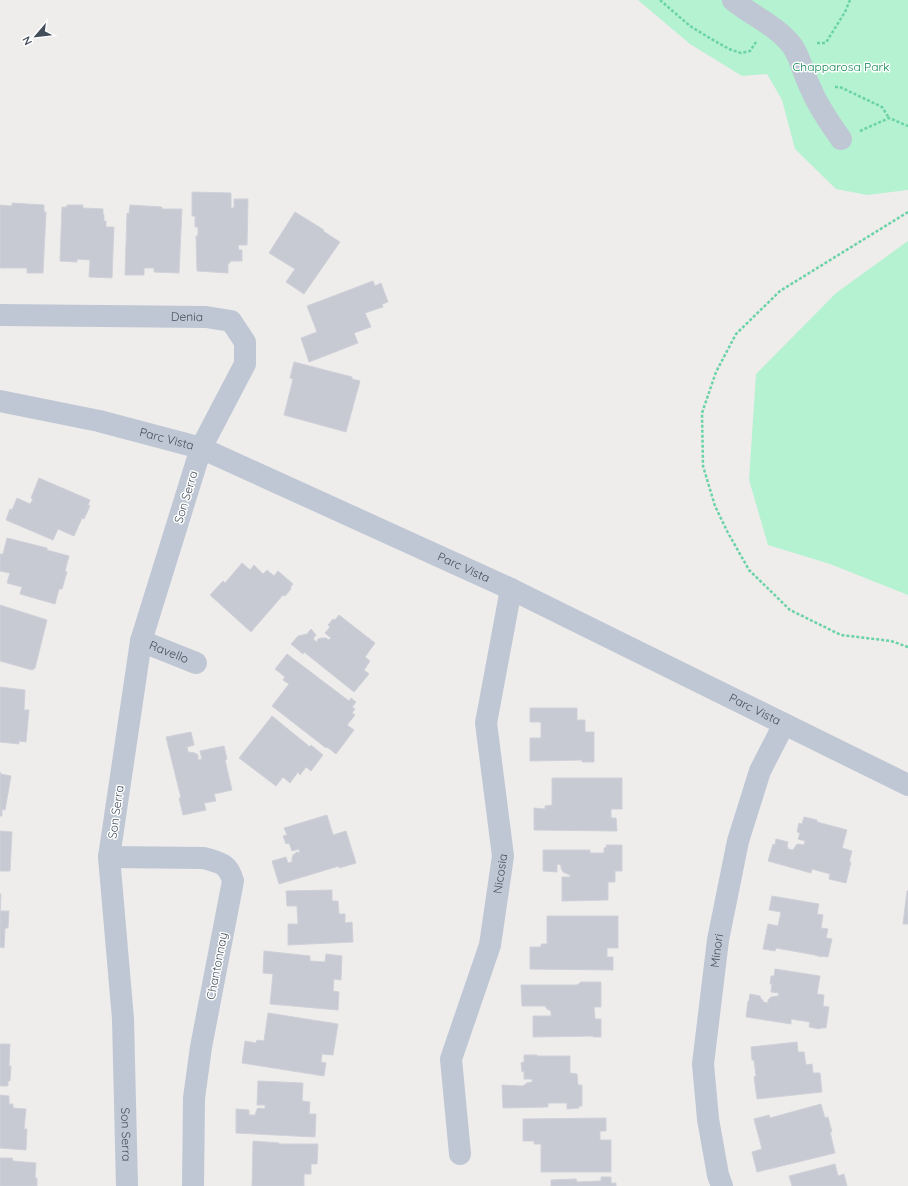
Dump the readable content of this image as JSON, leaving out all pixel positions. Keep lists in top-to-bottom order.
{
  "streets": {
    "street": [
      "Denia",
      "Parc Vista",
      "Son Serra",
      "Ravello",
      "Nicosia",
      "Minori",
      "Chantonnay"
    ]
  },
  "crossings": [
    ["Denia", "Parc Vista"],
    ["Denia", "Son Serra"],
    ["Parc Vista", "Son Serra"],
    ["Parc Vista", "Nicosia"],
    ["Parc Vista", "Minori"],
    ["Son Serra", "Ravello"],
    ["Son Serra", "Chantonnay"]
  ],
  "parks": ["Chapparosa Park"],
  "north": "bottom left"
}
